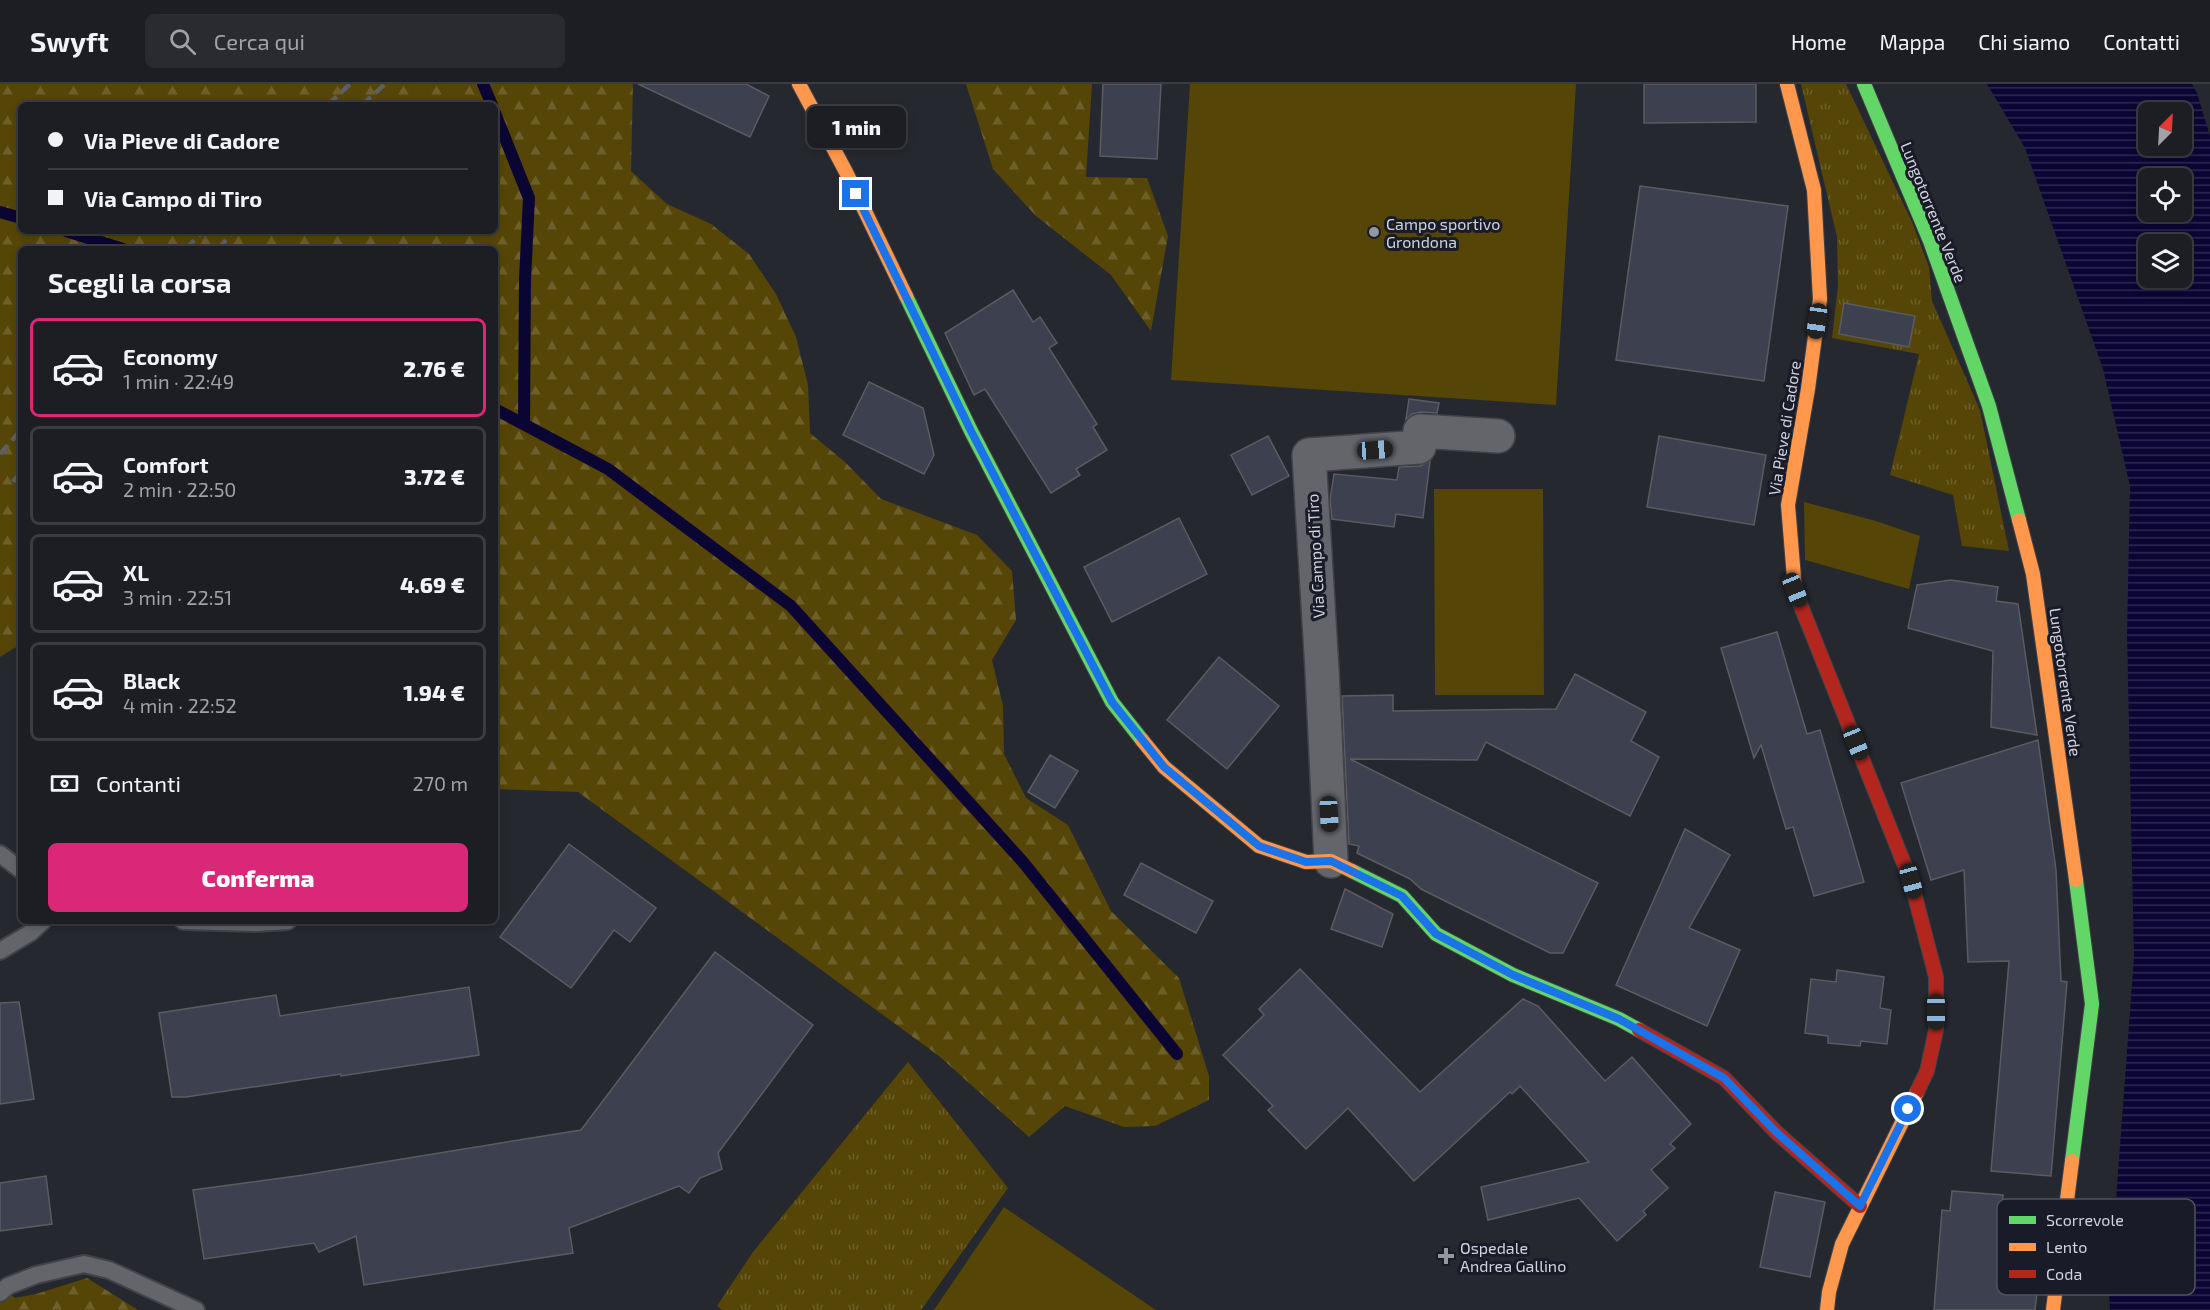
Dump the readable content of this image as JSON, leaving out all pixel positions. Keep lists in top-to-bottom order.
{
  "streets": {
    "street": ["Lungotorrente Verde", "Via Pieve di Cadore", "Via Campo di Tiro"]
  },
  "places": {
    "other": ["Campo sportivo Grondona"],
    "health": ["Ospedale Andrea Gallino"]
  },
  "legend": ["Scorrevole", "Lento", "Coda"],
  "north": "top right",
  "page": {
    "header": "Swyft",
    "search": "Cerca qui",
    "nav": [
      "Home",
      "Mappa",
      "Chi siamo",
      "Contatti"
    ],
    "banner": ["Via Pieve di Cadore", "Via Campo di Tiro"],
    "bubble": "1 min",
    "heading": "Scegli la corsa",
    "list": [
      {
        "name": "Economy",
        "note": "1 min · 22:49",
        "value": "2.76 €"
      },
      {
        "name": "Comfort",
        "note": "2 min · 22:50",
        "value": "3.72 €"
      },
      {
        "name": "XL",
        "note": "3 min · 22:51",
        "value": "4.69 €"
      },
      {
        "name": "Black",
        "note": "4 min · 22:52",
        "value": "1.94 €"
      }
    ],
    "pay": ["Contanti", "270 m"],
    "buttons": "Conferma"
  }
}
